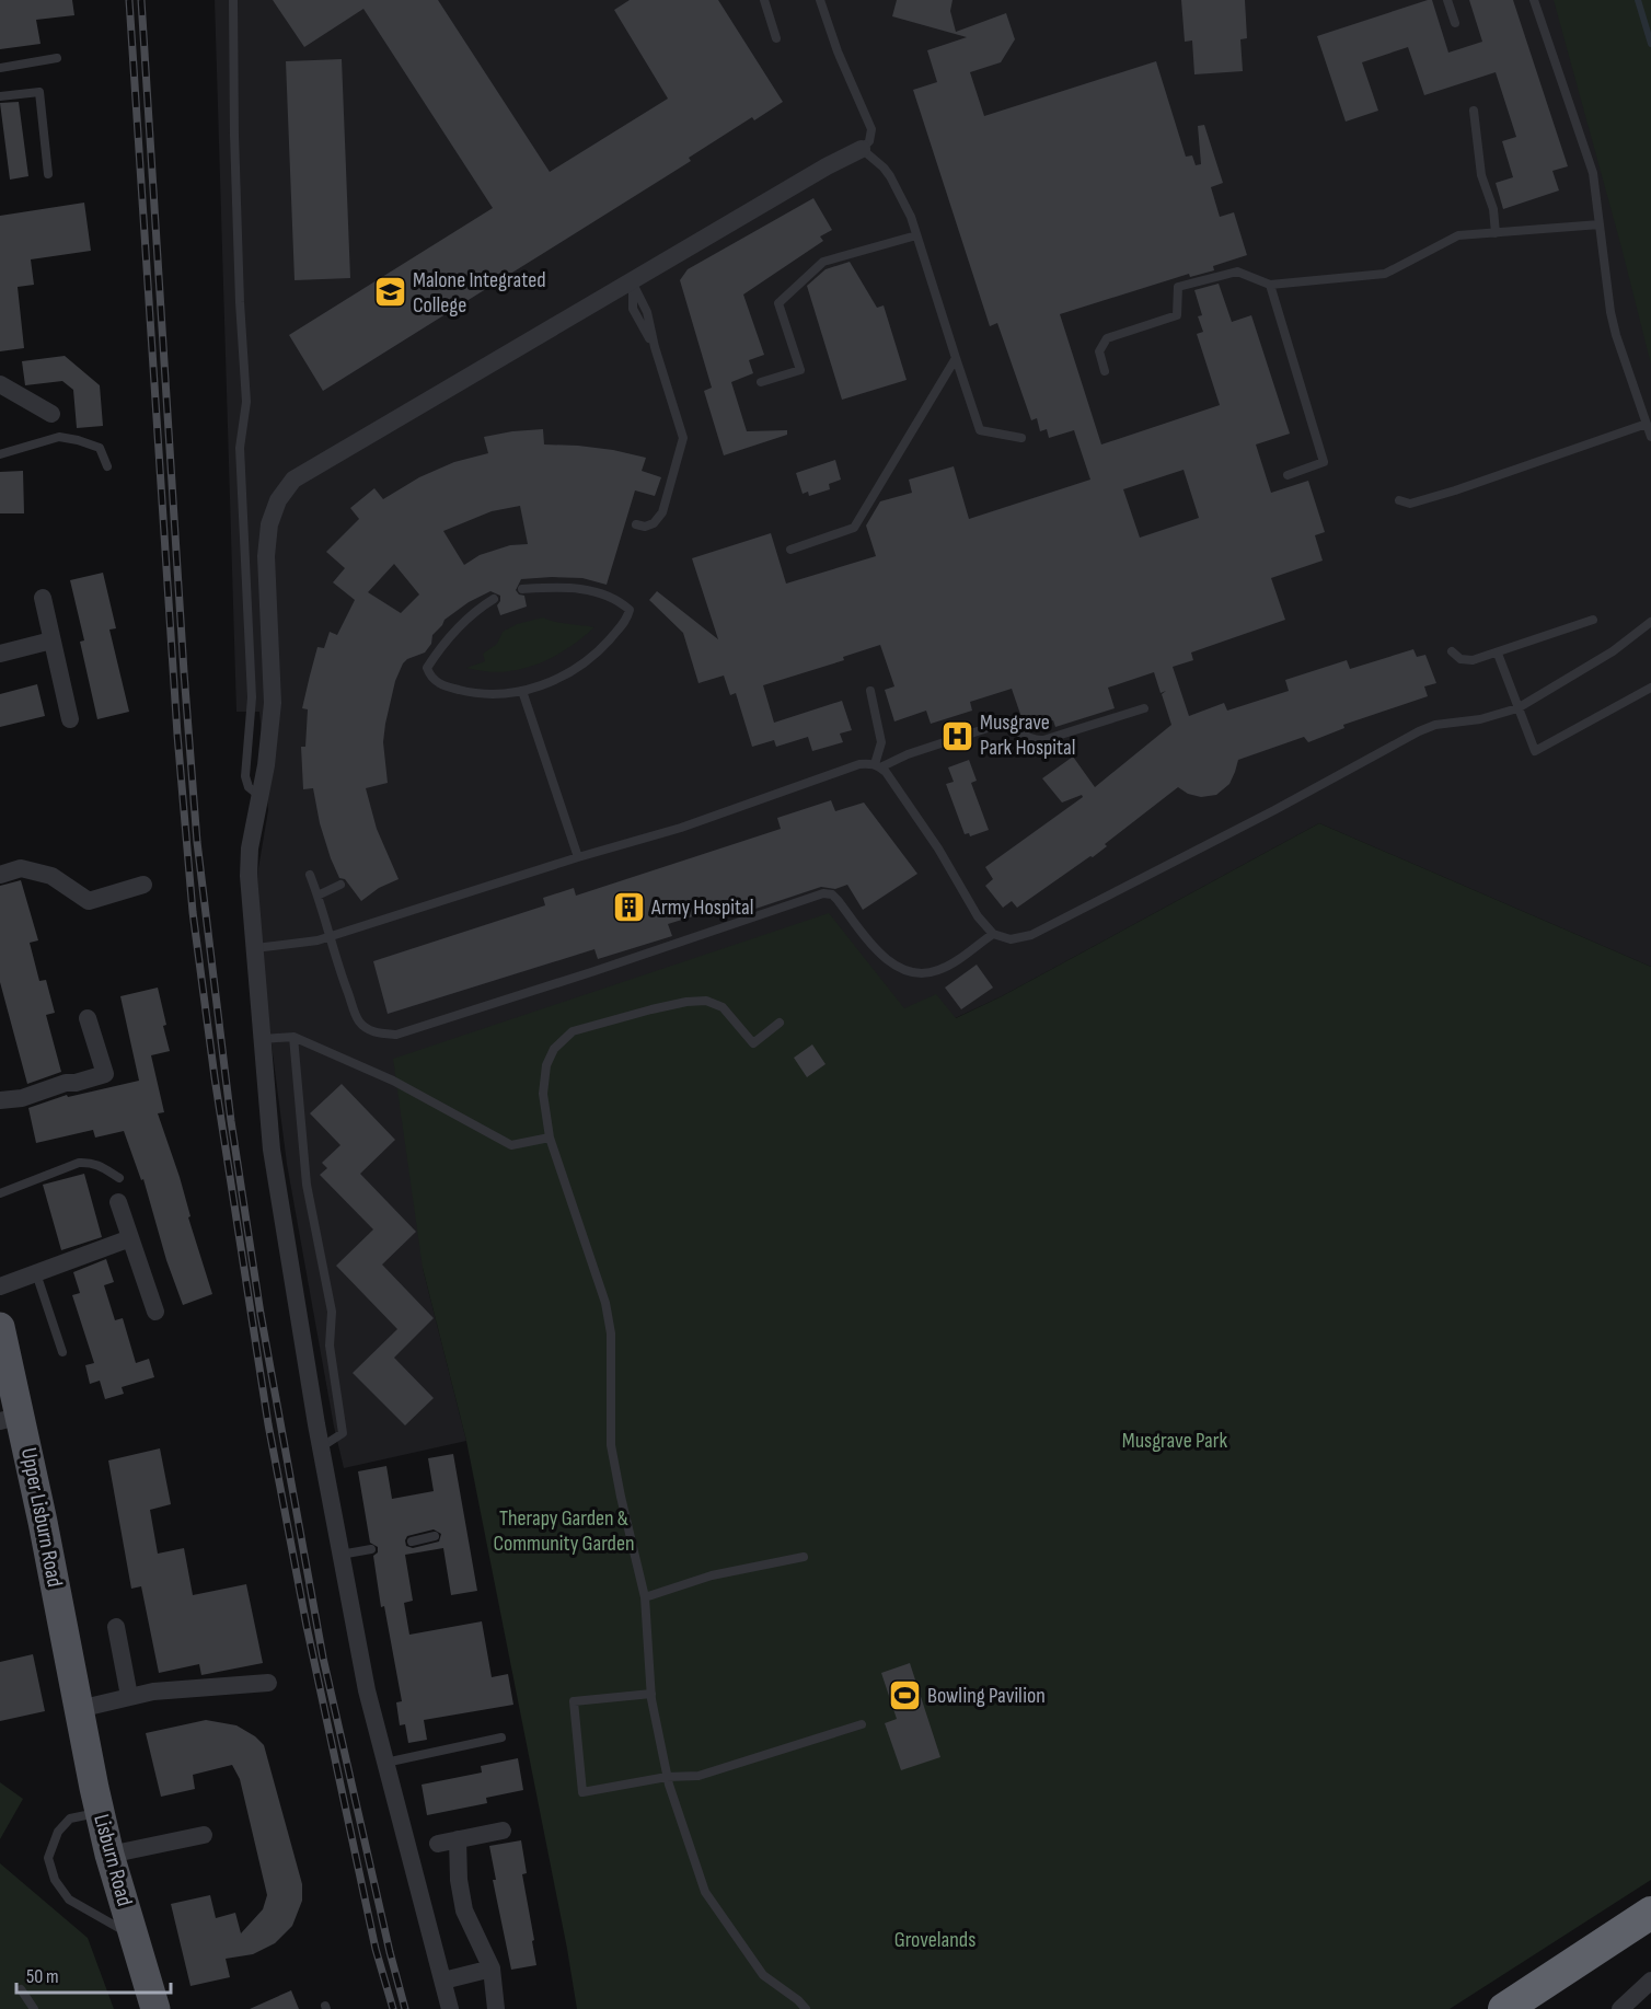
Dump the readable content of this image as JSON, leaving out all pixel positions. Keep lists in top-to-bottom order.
{
  "streets": {
    "main road": ["Upper Lisburn Road", "Lisburn Road"]
  },
  "crossings": [
    ["Upper Lisburn Road", "Lisburn Road"]
  ],
  "parks": ["Musgrave Park", "Therapy Garden & Community Garden", "Grovelands"],
  "places": {
    "school or university": ["Malone Integrated College"],
    "hospital": ["Musgrave Park Hospital"],
    "building": ["Army Hospital"],
    "sports": ["Bowling Pavilion"]
  },
  "scale_bar": "50 m"
}
